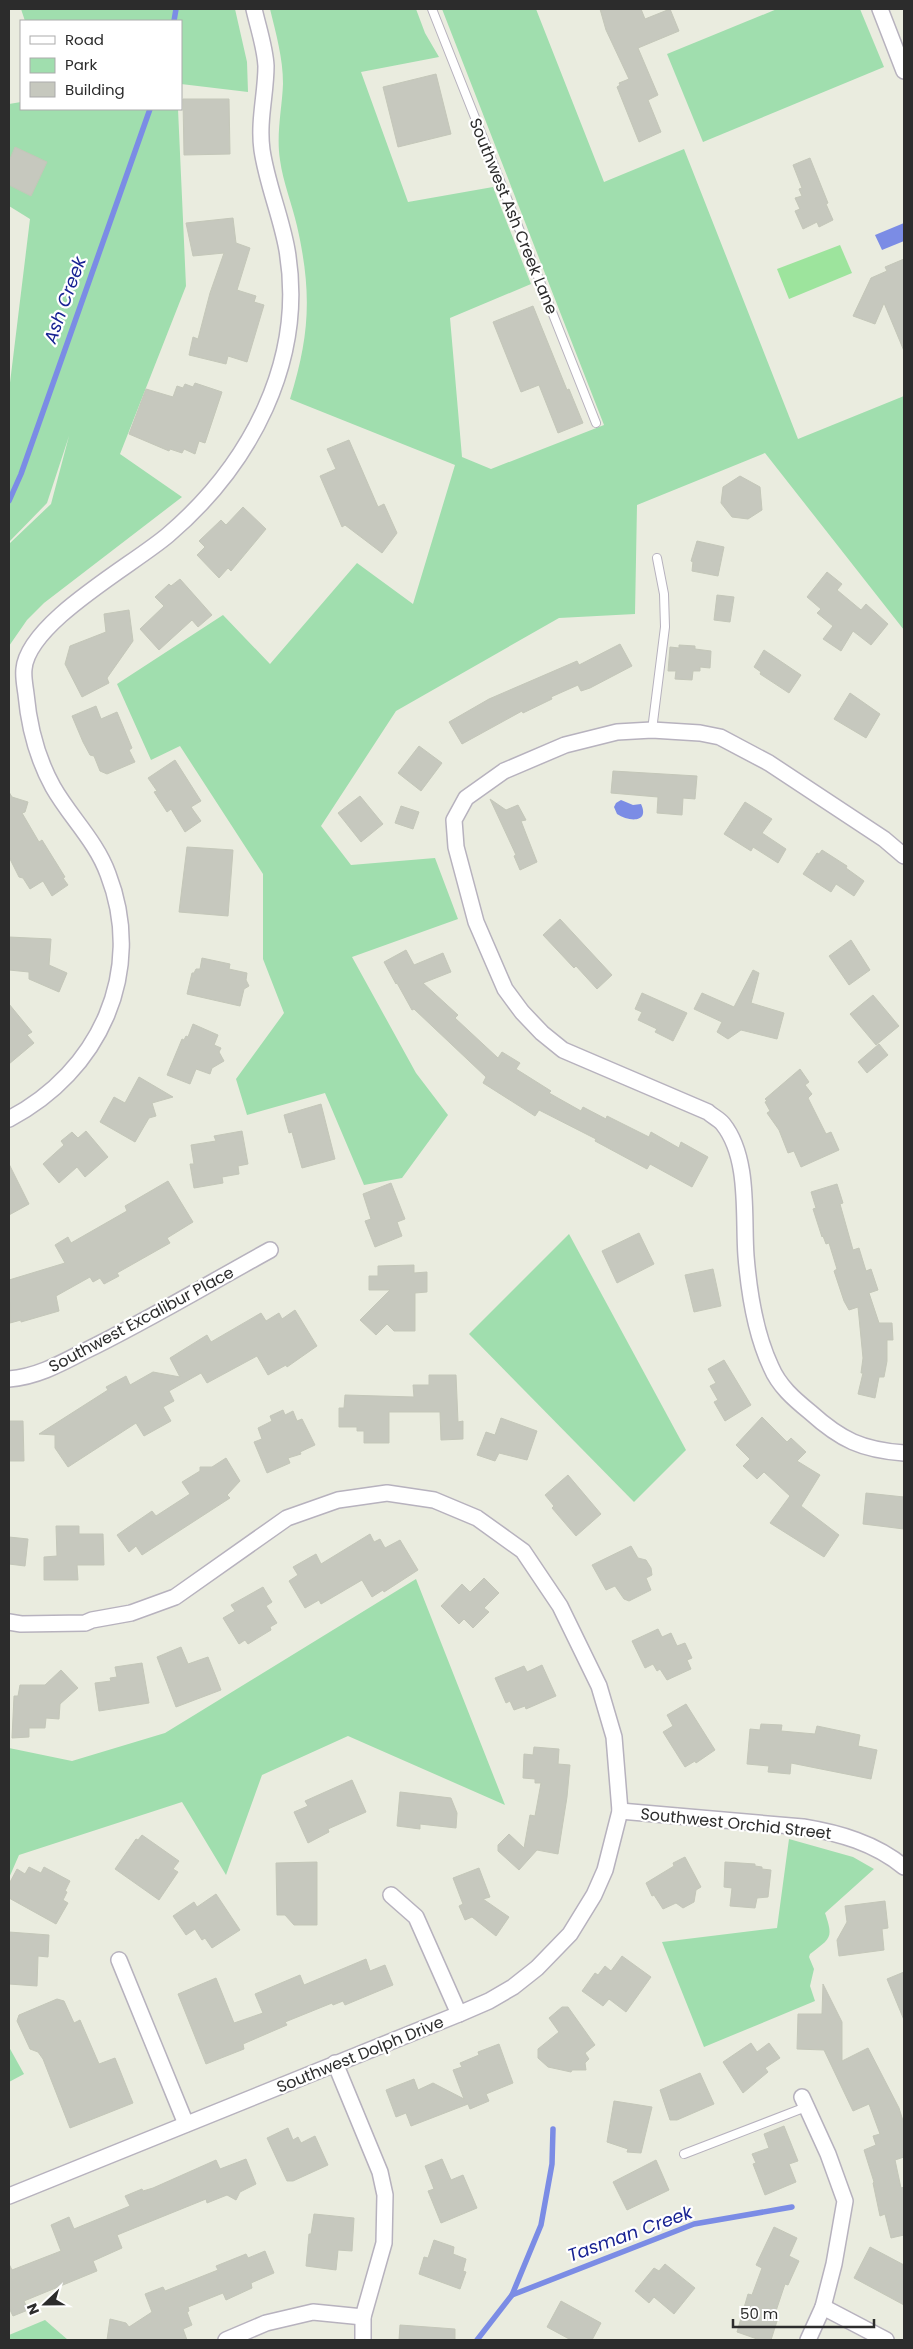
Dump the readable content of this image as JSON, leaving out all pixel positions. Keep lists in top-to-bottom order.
{
  "streets": {
    "street": ["Southwest Excalibur Place", "Southwest Orchid Street", "Southwest Dolph Drive"],
    "lane": ["Southwest Ash Creek Lane"]
  },
  "crossings": [
    ["Southwest Orchid Street", "Southwest Dolph Drive"]
  ],
  "water": ["Ash Creek", "Tasman Creek"],
  "legend": ["Road", "Park", "Building"],
  "scale_bar": "50 m",
  "north": "left"
}
